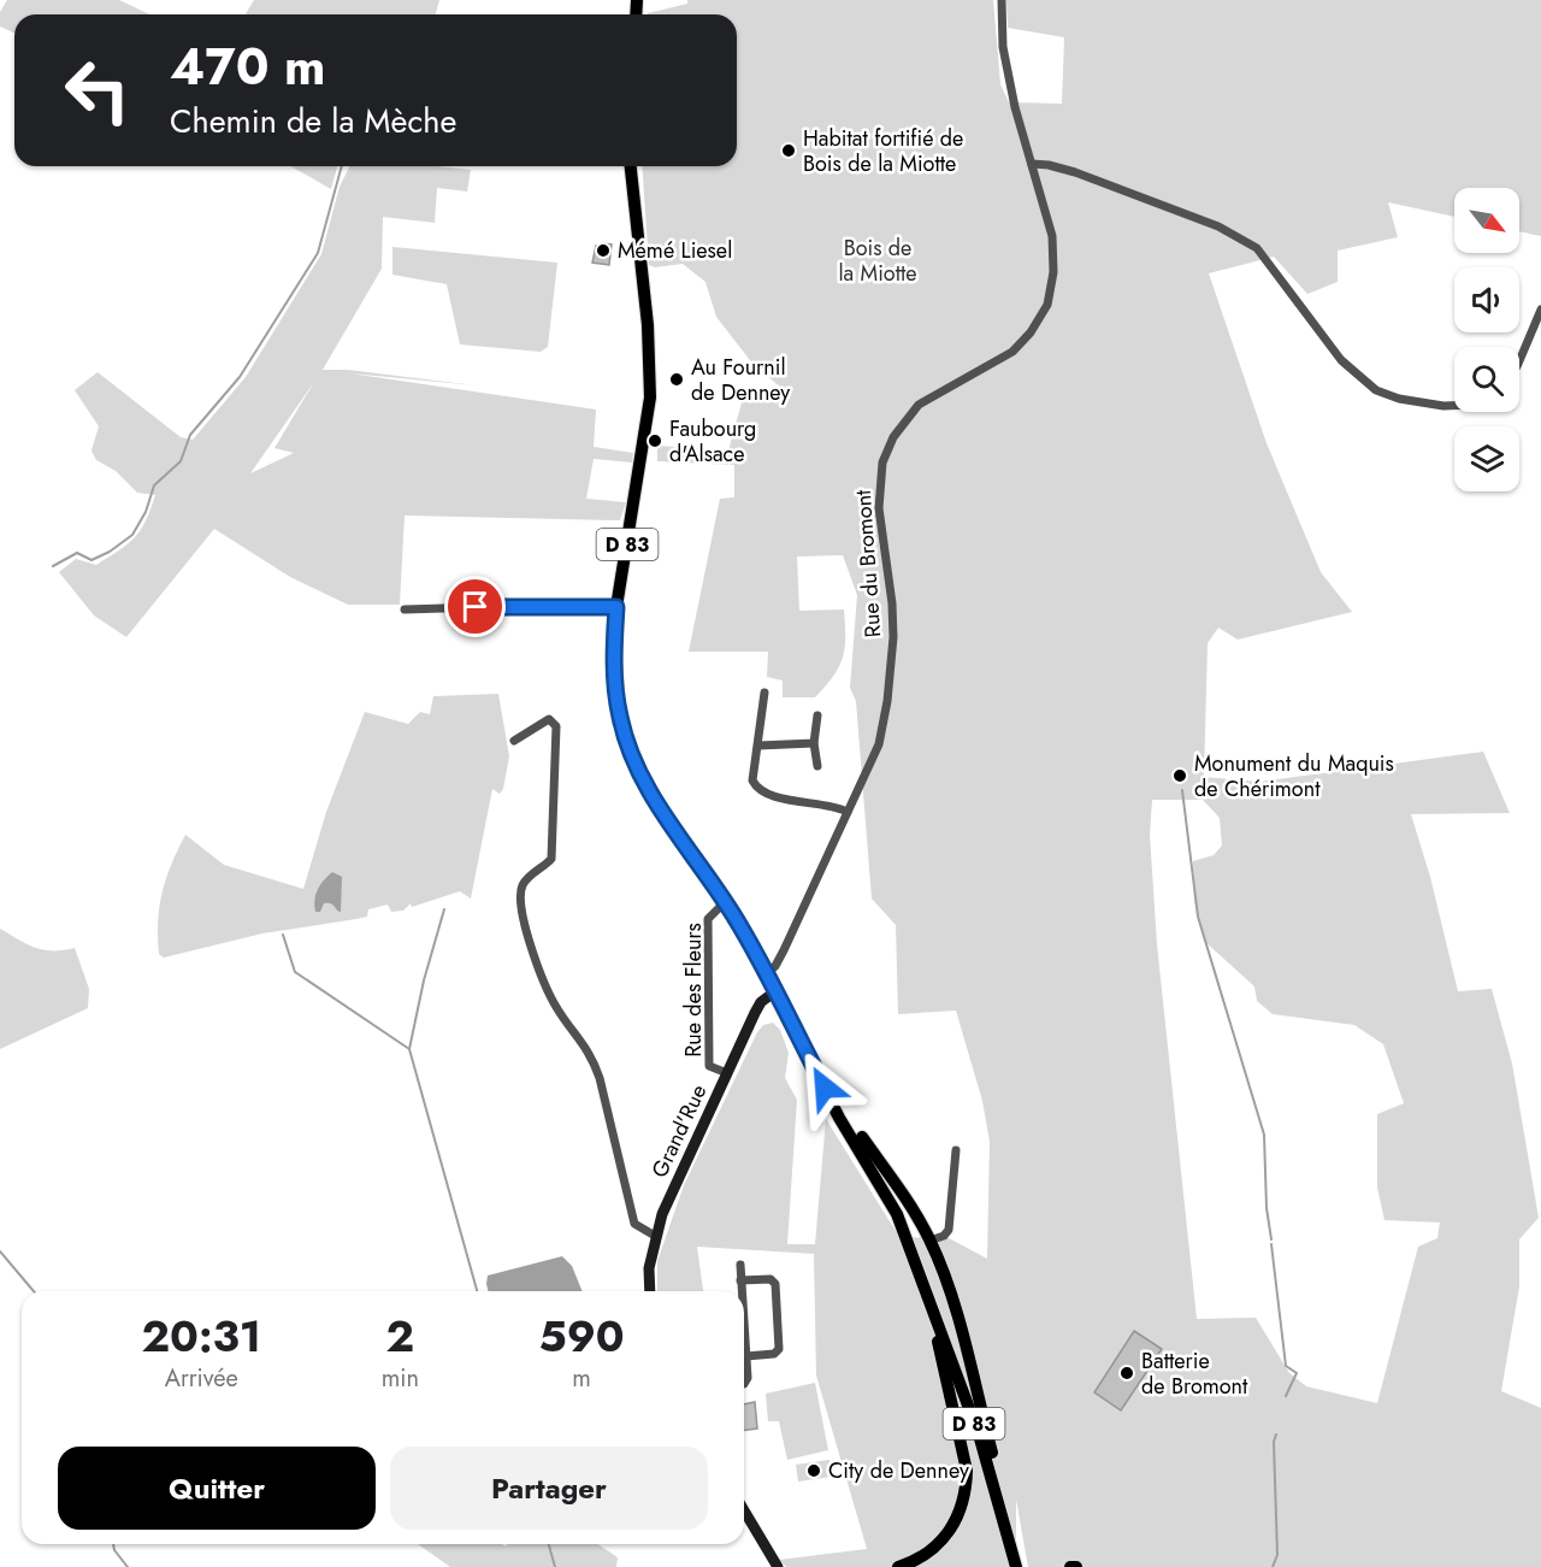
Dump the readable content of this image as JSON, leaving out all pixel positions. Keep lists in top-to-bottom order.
{
  "streets": {
    "main road": ["D 83"],
    "street": ["Rue du Bromont", "Rue des Fleurs", "Grand'Rue"]
  },
  "crossings": [
    ["D 83", "Rue du Bromont"],
    ["D 83", "Rue des Fleurs"],
    ["D 83", "Grand'Rue"],
    ["Rue des Fleurs", "Grand'Rue"]
  ],
  "parks": ["Bois de la Miotte"],
  "places": [
    "Habitat fortifié de Bois de la Miotte",
    "Mémé Liesel",
    "Au Fournil de Denney",
    "Faubourg d'Alsace",
    "Monument du Maquis de Chérimont",
    "Batterie de Bromont",
    "City de Denney"
  ],
  "north": "bottom right",
  "page": {
    "turn": ["470 m", "Chemin de la Mèche"],
    "eta": [
      "20:31",
      "Arrivée",
      "2",
      "min",
      "590",
      "m"
    ],
    "buttons": ["Quitter", "Partager"]
  }
}
